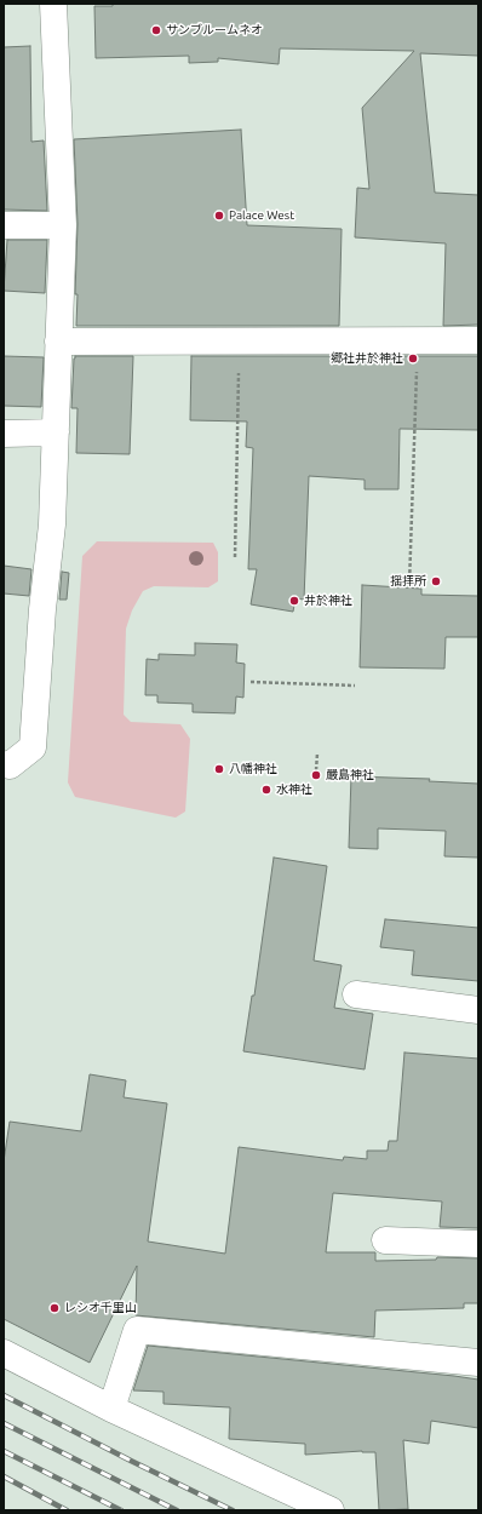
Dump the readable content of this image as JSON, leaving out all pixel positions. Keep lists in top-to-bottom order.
{
  "places": [
    "サンブルームネオ",
    "Palace West",
    "郷社井於神社",
    "揺拝所",
    "井於神社",
    "八幡神社",
    "嚴島神社",
    "水神社",
    "レシオ千里山"
  ]
}
